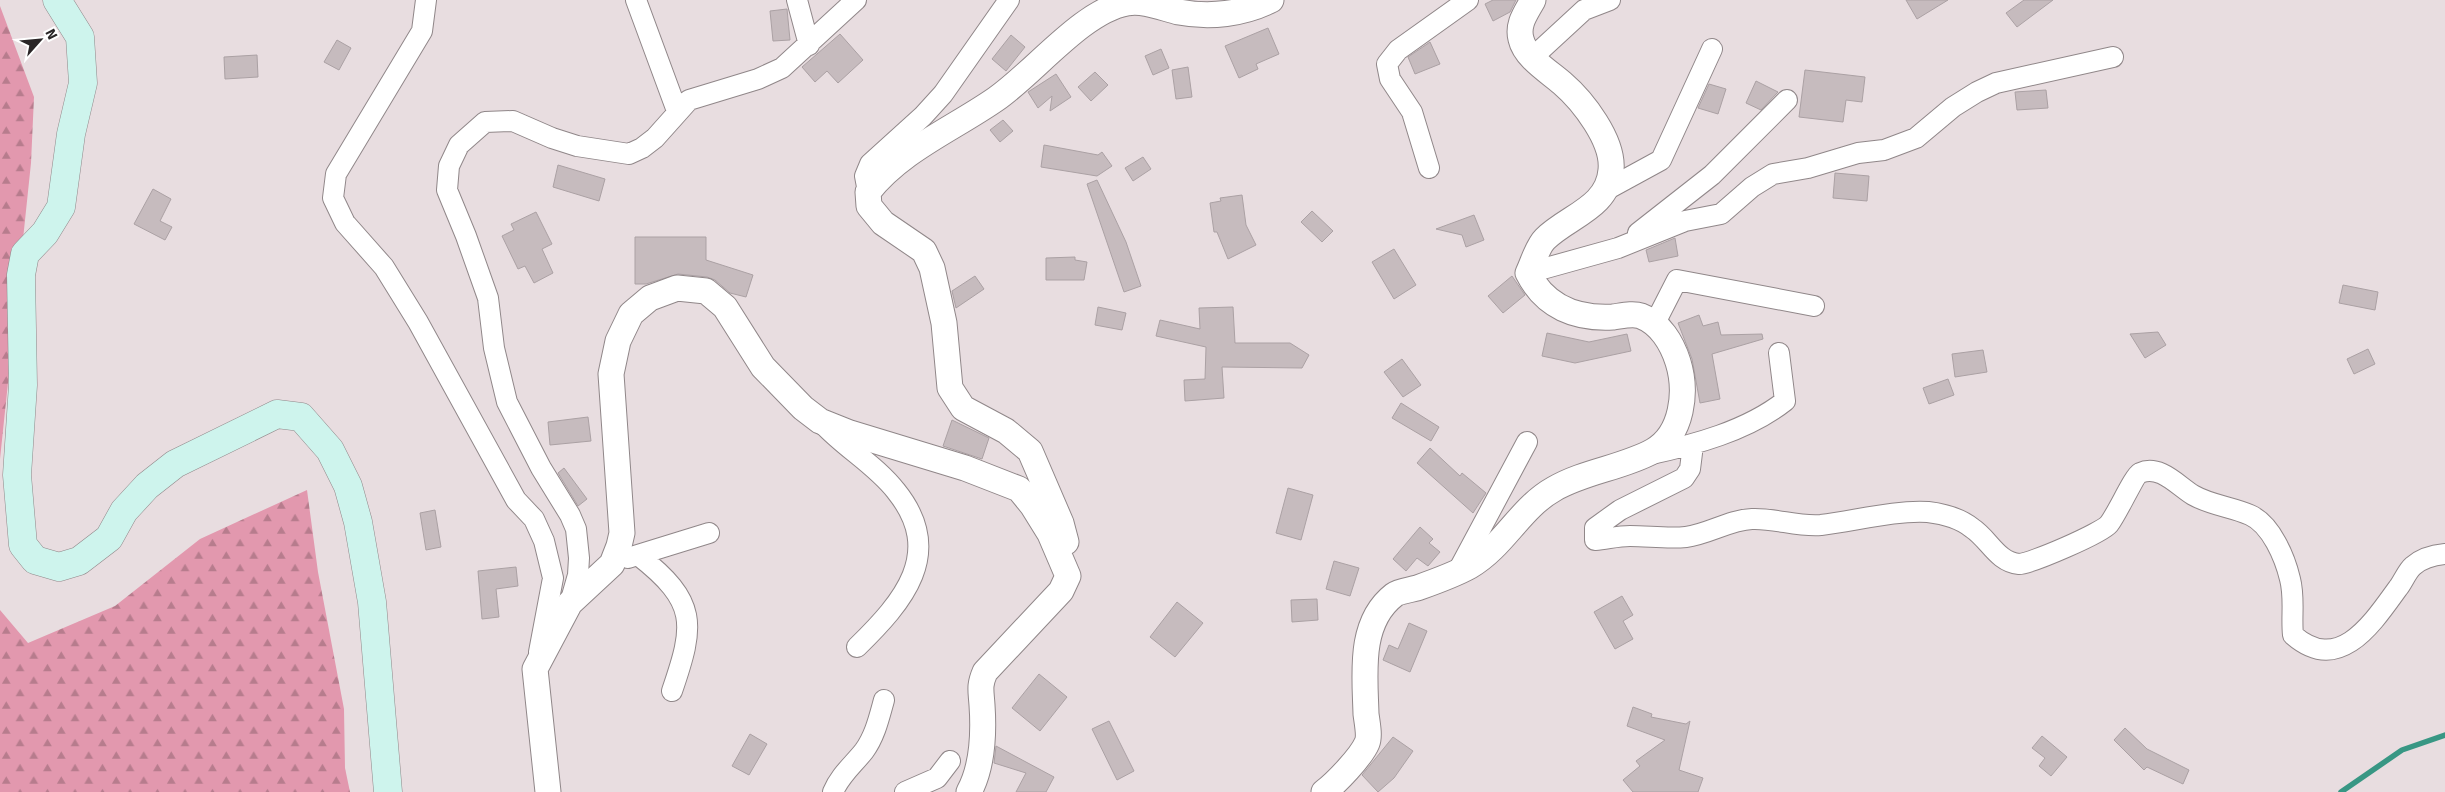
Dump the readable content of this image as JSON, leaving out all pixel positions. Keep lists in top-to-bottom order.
{
  "north": "top right"
}
